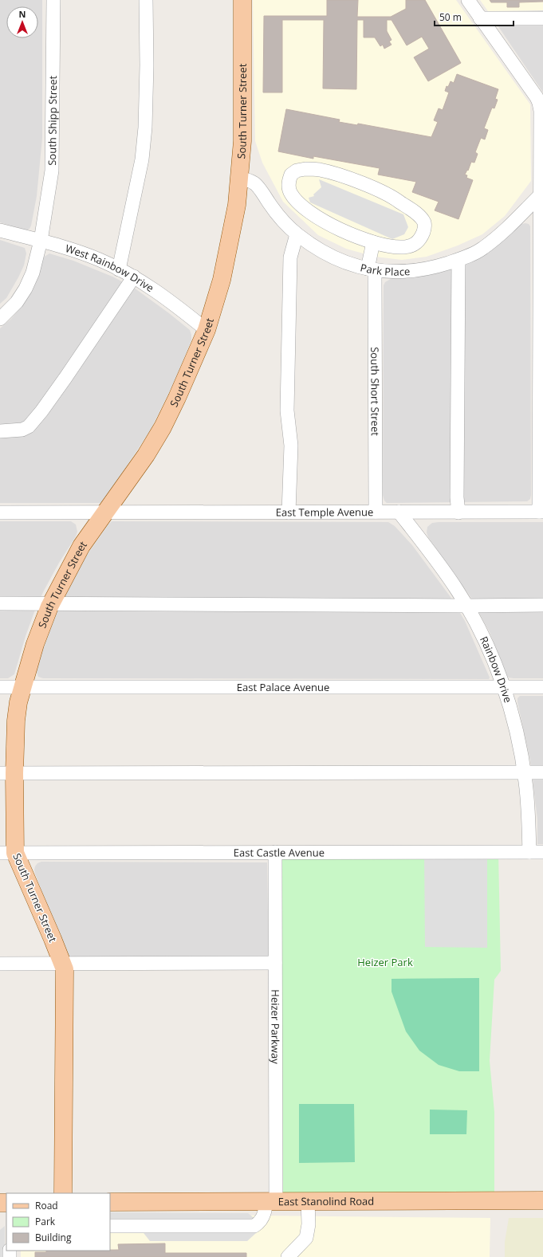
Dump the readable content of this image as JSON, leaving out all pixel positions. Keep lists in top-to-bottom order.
{
  "streets": {
    "main road": ["South Turner Street", "East Stanolind Road"],
    "street": [
      "South Shipp Street",
      "Park Place",
      "West Rainbow Drive",
      "South Short Street",
      "East Temple Avenue",
      "Rainbow Drive",
      "East Palace Avenue",
      "East Castle Avenue",
      "Heizer Parkway"
    ]
  },
  "crossings": [
    ["South Turner Street", "Park Place"],
    ["South Turner Street", "West Rainbow Drive"],
    ["South Turner Street", "East Temple Avenue"],
    ["South Turner Street", "East Palace Avenue"],
    ["South Turner Street", "East Castle Avenue"],
    ["South Shipp Street", "West Rainbow Drive"],
    ["Park Place", "South Short Street"],
    ["South Short Street", "East Temple Avenue"],
    ["East Temple Avenue", "Rainbow Drive"],
    ["Rainbow Drive", "East Palace Avenue"],
    ["Rainbow Drive", "East Castle Avenue"],
    ["East Castle Avenue", "Heizer Parkway"],
    ["Heizer Parkway", "East Stanolind Road"]
  ],
  "parks": ["Heizer Park"],
  "legend": ["Road", "Park", "Building"],
  "scale_bar": "50 m",
  "north": "top"
}
